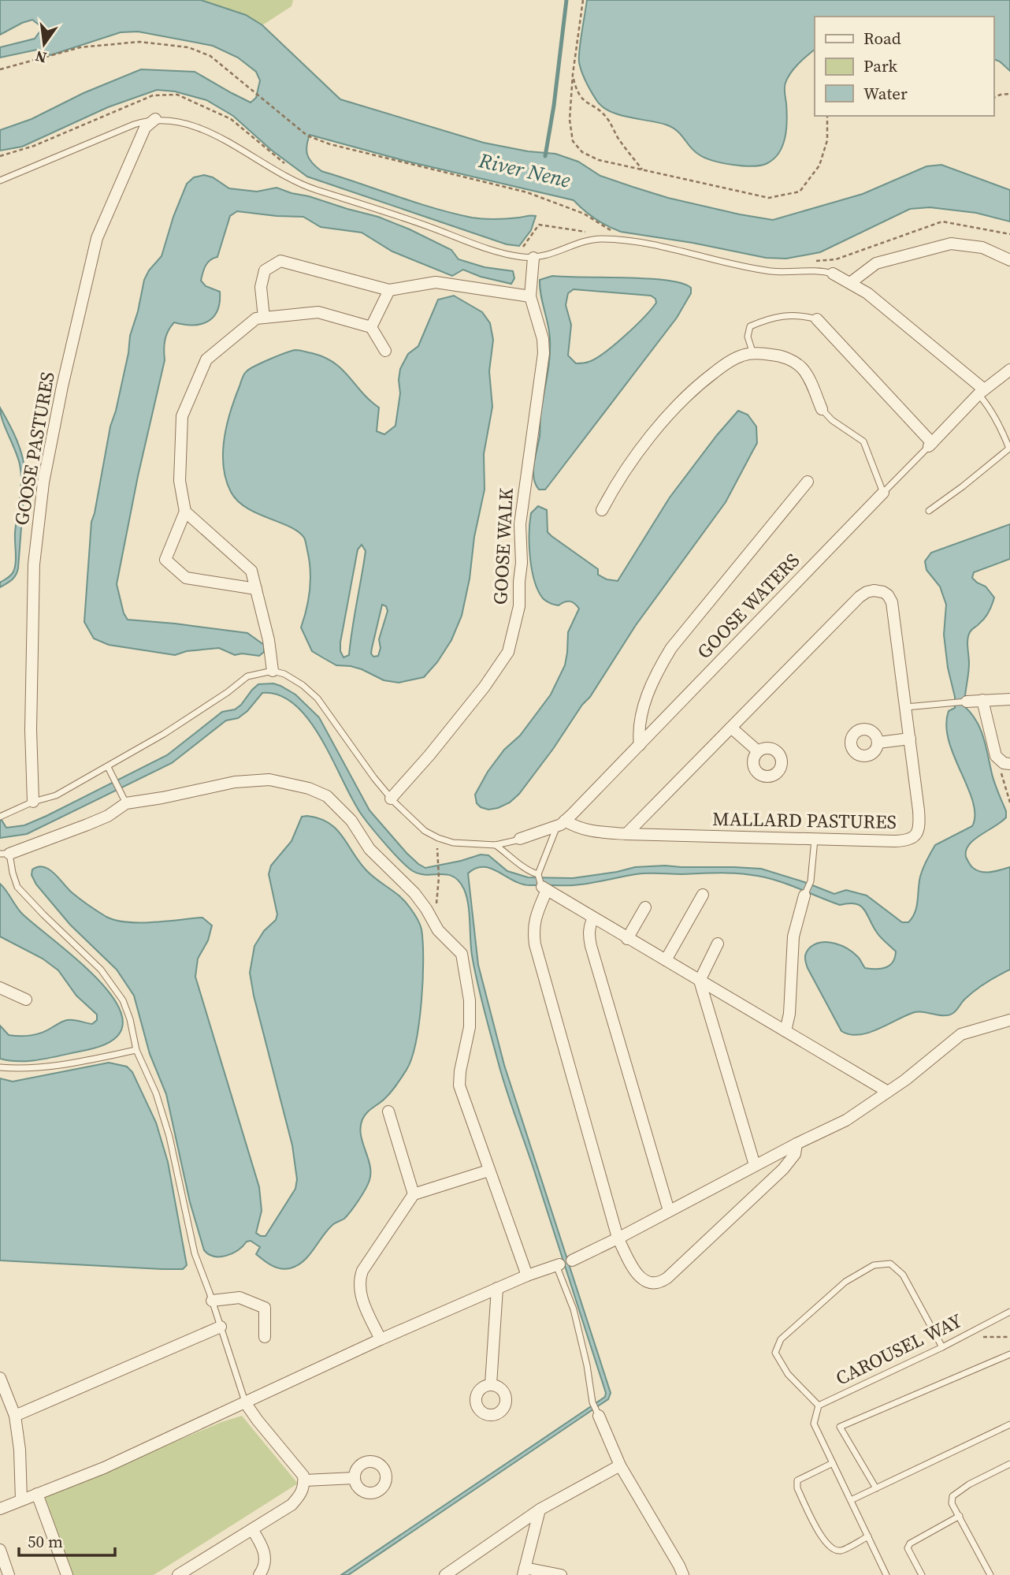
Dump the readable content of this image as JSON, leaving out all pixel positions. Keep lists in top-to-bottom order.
{
  "streets": {
    "street": [
      "GOOSE PASTURES",
      "GOOSE WALK",
      "GOOSE WATERS",
      "MALLARD PASTURES"
    ],
    "lane": ["CAROUSEL WAY"]
  },
  "crossings": [
    ["GOOSE WATERS", "MALLARD PASTURES"]
  ],
  "water": ["River Nene"],
  "legend": ["Road", "Park", "Water"],
  "scale_bar": "50 m",
  "north": "bottom"
}
